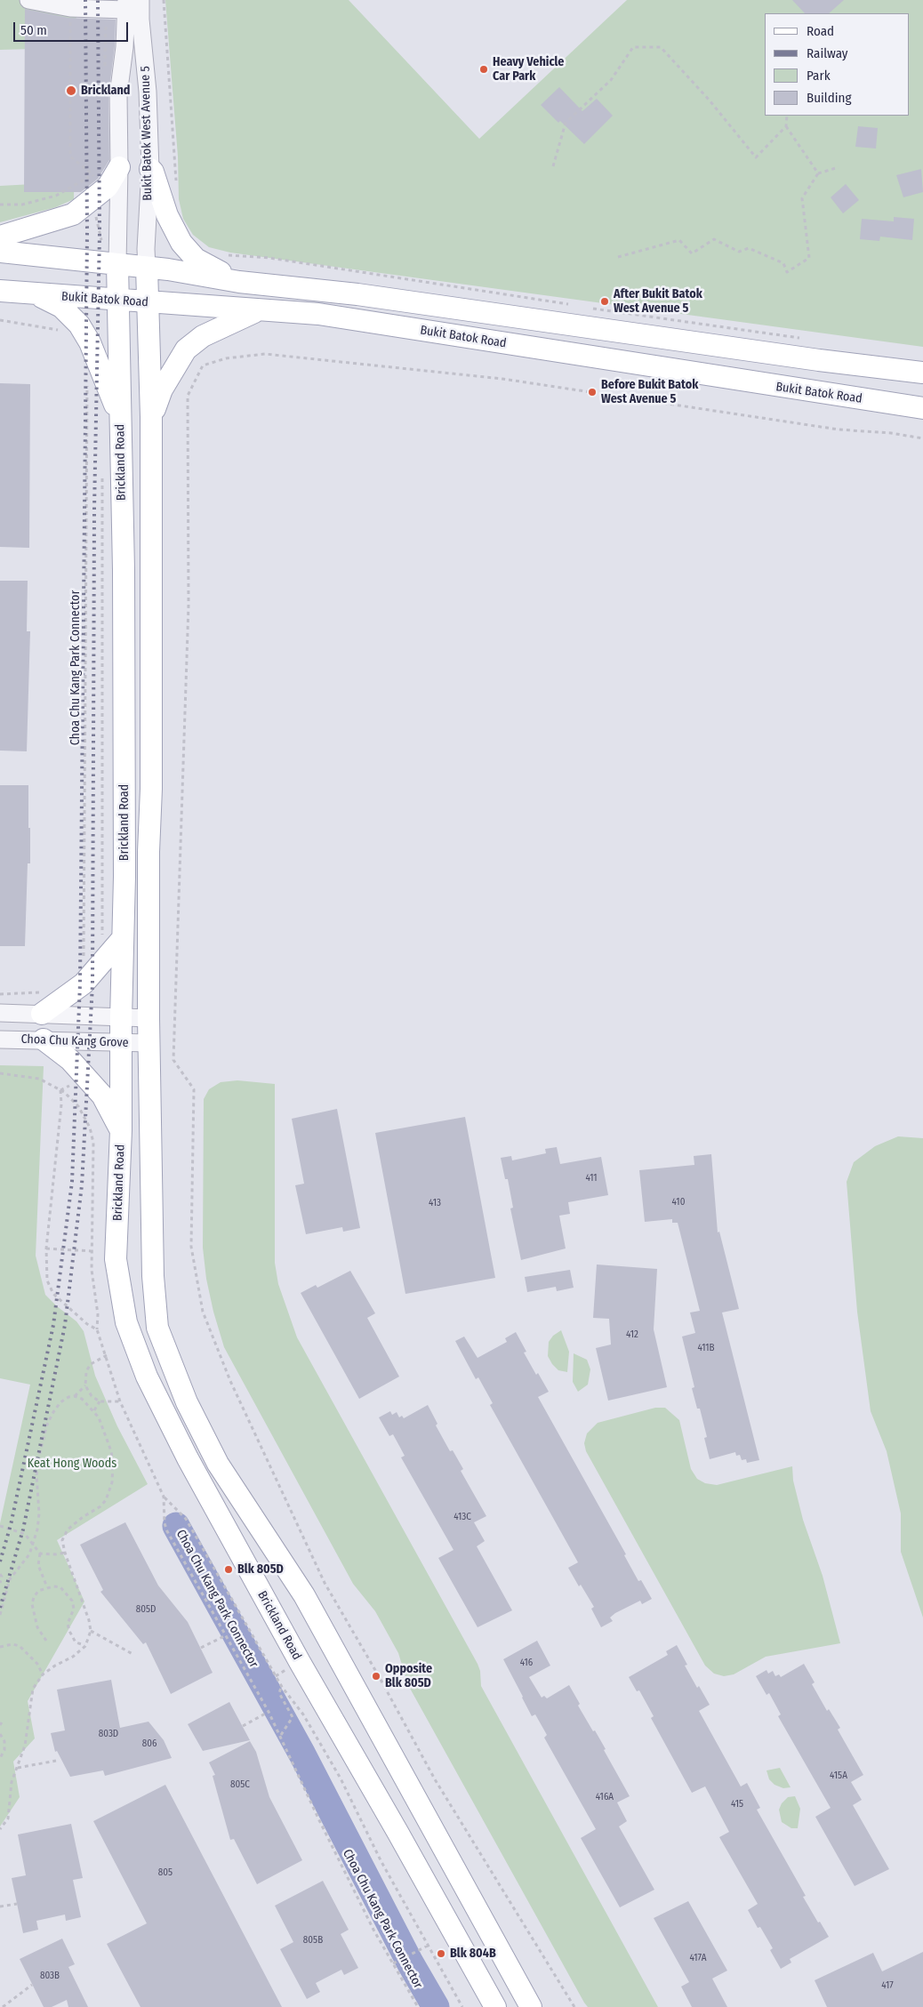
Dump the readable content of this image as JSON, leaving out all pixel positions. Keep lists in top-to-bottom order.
{
  "streets": {
    "main road": ["Bukit Batok Road", "Brickland Road"],
    "street": ["Bukit Batok West Avenue 5", "Choa Chu Kang Grove"],
    "path": ["Choa Chu Kang Park Connector"]
  },
  "crossings": [
    ["Bukit Batok West Avenue 5", "Brickland Road"],
    ["Bukit Batok Road", "Brickland Road"],
    ["Brickland Road", "Choa Chu Kang Grove"]
  ],
  "parks": ["Keat Hong Woods"],
  "places": [
    "Heavy Vehicle Car Park",
    "Brickland",
    "After Bukit Batok West Avenue 5",
    "Before Bukit Batok West Avenue 5",
    "Blk 805D",
    "Opposite Blk 805D",
    "Blk 804B"
  ],
  "house_numbers": [
    "411",
    "410",
    "413",
    "412",
    "411B",
    "413C",
    "805D",
    "416",
    "803D",
    "806",
    "415A",
    "805C",
    "416A",
    "415",
    "805",
    "805B",
    "417A",
    "803B",
    "417"
  ],
  "legend": [
    "Road",
    "Railway",
    "Park",
    "Building"
  ],
  "scale_bar": "50 m"
}
